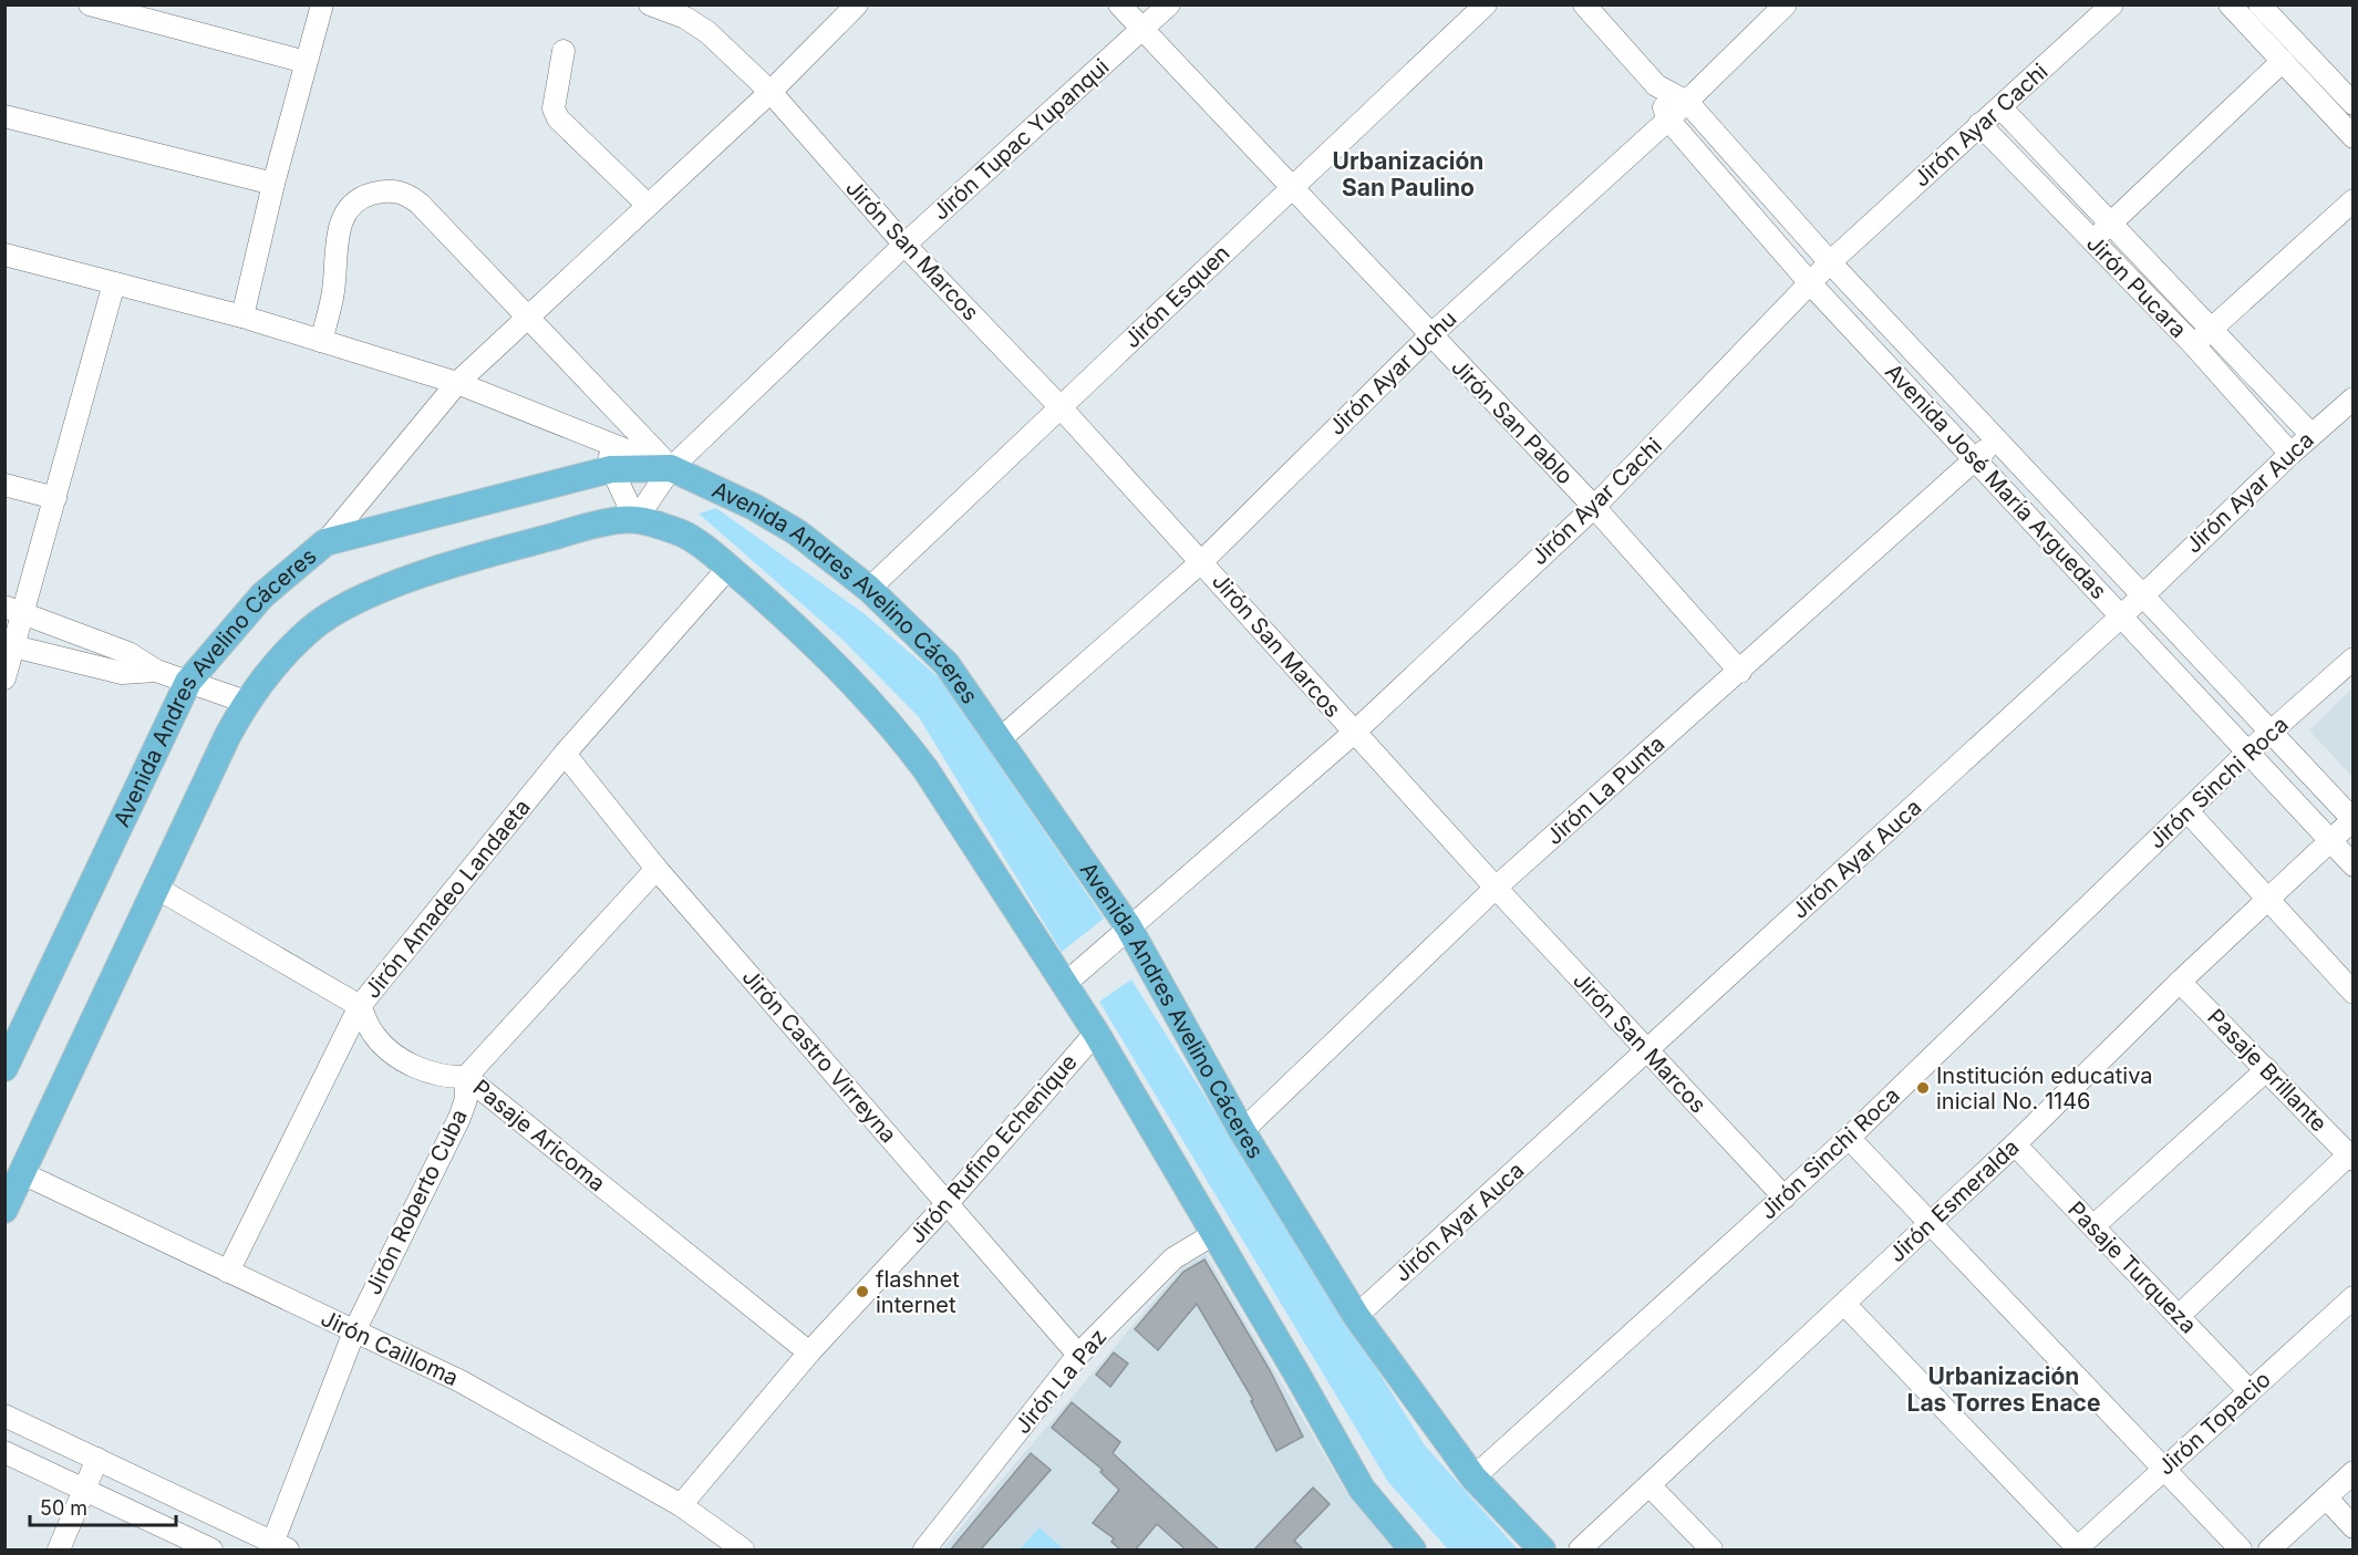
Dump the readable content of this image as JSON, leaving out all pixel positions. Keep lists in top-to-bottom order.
{
  "streets": {
    "main road": ["Avenida Andres Avelino Cáceres"],
    "street": [
      "Jirón Ayar Cachi",
      "Jirón Tupac Yupanqui",
      "Jirón San Marcos",
      "Jirón Pucara",
      "Jirón Esquen",
      "Jirón Ayar Uchu",
      "Jirón San Pablo",
      "Avenida José María Arguedas",
      "Jirón Ayar Auca",
      "Jirón Sinchi Roca",
      "Jirón La Punta",
      "Jirón Amadeo Landaeta",
      "Jirón Castro Virreyna",
      "Pasaje Brillante",
      "Pasaje Aricoma",
      "Jirón Rufino Echenique",
      "Jirón Esmeralda",
      "Jirón Roberto Cuba",
      "Pasaje Turqueza",
      "Jirón Cailloma",
      "Jirón La Paz",
      "Jirón Topacio"
    ]
  },
  "crossings": [
    ["Jirón Ayar Cachi", "Jirón San Marcos"],
    ["Jirón Ayar Cachi", "Jirón Pucara"],
    ["Jirón Ayar Cachi", "Jirón San Pablo"],
    ["Jirón Ayar Cachi", "Avenida José María Arguedas"],
    ["Jirón Ayar Cachi", "Avenida Andres Avelino Cáceres"],
    ["Jirón Tupac Yupanqui", "Jirón San Marcos"],
    ["Jirón Tupac Yupanqui", "Jirón San Pablo"],
    ["Jirón Tupac Yupanqui", "Avenida Andres Avelino Cáceres"],
    ["Jirón San Marcos", "Jirón Esquen"],
    ["Jirón San Marcos", "Jirón Ayar Uchu"],
    ["Jirón San Marcos", "Jirón Ayar Auca"],
    ["Jirón San Marcos", "Jirón Sinchi Roca"],
    ["Jirón San Marcos", "Jirón La Punta"],
    ["Jirón Pucara", "Jirón Ayar Auca"],
    ["Jirón Esquen", "Jirón San Pablo"],
    ["Jirón Esquen", "Avenida Andres Avelino Cáceres"],
    ["Jirón Ayar Uchu", "Jirón San Pablo"],
    ["Jirón Ayar Uchu", "Avenida José María Arguedas"],
    ["Jirón Ayar Uchu", "Avenida Andres Avelino Cáceres"],
    ["Jirón San Pablo", "Jirón La Punta"],
    ["Avenida José María Arguedas", "Jirón Ayar Auca"],
    ["Avenida José María Arguedas", "Jirón Sinchi Roca"],
    ["Avenida José María Arguedas", "Jirón La Punta"],
    ["Avenida José María Arguedas", "Jirón Esmeralda"],
    ["Jirón Ayar Auca", "Avenida Andres Avelino Cáceres"],
    ["Avenida Andres Avelino Cáceres", "Jirón Sinchi Roca"],
    ["Avenida Andres Avelino Cáceres", "Jirón La Punta"],
    ["Avenida Andres Avelino Cáceres", "Jirón Amadeo Landaeta"],
    ["Avenida Andres Avelino Cáceres", "Jirón Rufino Echenique"],
    ["Avenida Andres Avelino Cáceres", "Jirón Cailloma"],
    ["Avenida Andres Avelino Cáceres", "Jirón La Paz"],
    ["Jirón Amadeo Landaeta", "Jirón Castro Virreyna"],
    ["Jirón Amadeo Landaeta", "Pasaje Aricoma"],
    ["Jirón Amadeo Landaeta", "Jirón Cailloma"],
    ["Jirón Castro Virreyna", "Jirón Rufino Echenique"],
    ["Jirón Castro Virreyna", "Jirón La Paz"],
    ["Pasaje Brillante", "Jirón Esmeralda"],
    ["Pasaje Aricoma", "Jirón Rufino Echenique"],
    ["Pasaje Aricoma", "Jirón Roberto Cuba"],
    ["Jirón Rufino Echenique", "Jirón Cailloma"],
    ["Jirón Esmeralda", "Pasaje Turqueza"],
    ["Jirón Roberto Cuba", "Jirón Cailloma"],
    ["Pasaje Turqueza", "Jirón Topacio"]
  ],
  "districts": ["Urbanización San Paulino", "Urbanización Las Torres Enace"],
  "places": ["Institución educativa inicial No. 1146", "flashnet internet"],
  "scale_bar": "50 m"
}
